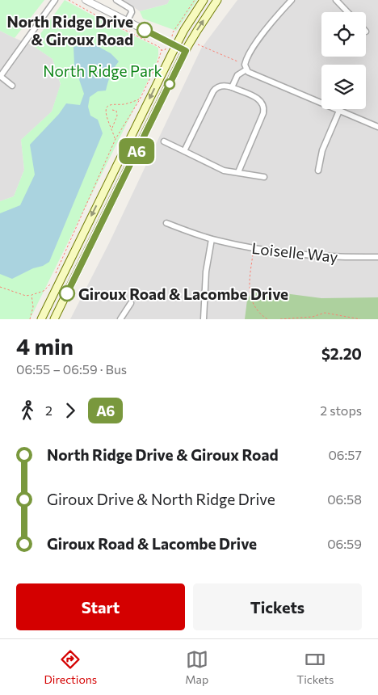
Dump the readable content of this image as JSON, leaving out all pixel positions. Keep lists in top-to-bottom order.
{
  "streets": {
    "street": ["Loiselle Way"]
  },
  "parks": ["North Ridge Park"],
  "places": ["North Ridge Drive & Giroux Road", "Giroux Road & Lacombe Drive"],
  "lines": ["bus line A6"],
  "page": {
    "on_map": "A6",
    "heading": ["4 min", "06:55 – 06:59 · Bus", "$2.20"],
    "legs": ["2", "A6", "2 stops"],
    "list": [
      {
        "name": "North Ridge Drive & Giroux Road",
        "value": "06:57"
      },
      {
        "name": "Giroux Drive & North Ridge Drive",
        "value": "06:58"
      },
      {
        "name": "Giroux Road & Lacombe Drive",
        "value": "06:59"
      }
    ],
    "buttons": ["Start", "Tickets"],
    "tabs": ["Directions", "Map", "Tickets"]
  }
}
